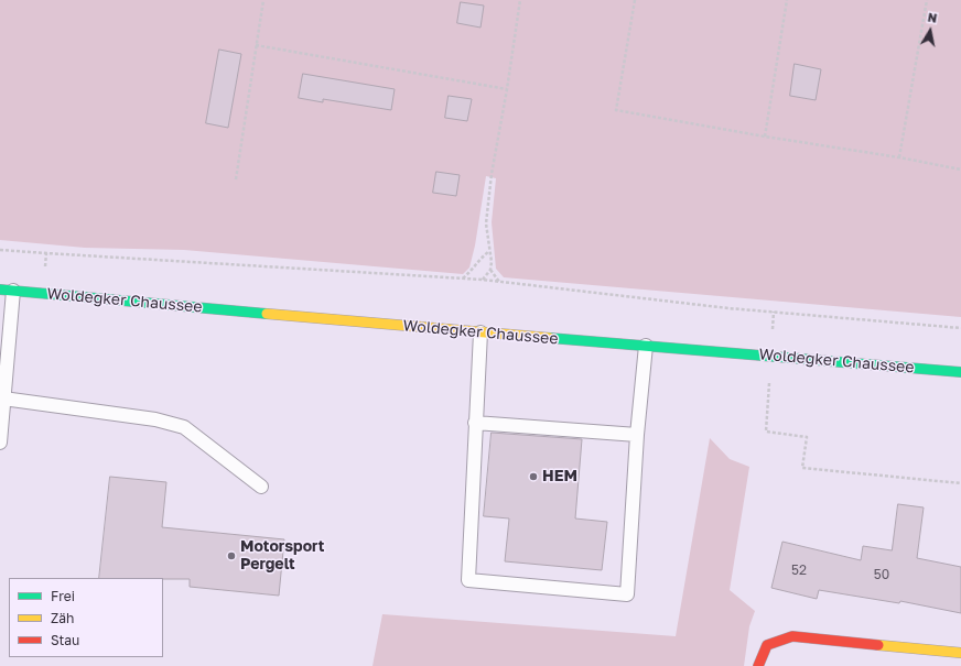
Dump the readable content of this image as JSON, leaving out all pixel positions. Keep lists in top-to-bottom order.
{
  "streets": {
    "main road": ["Woldegker Chaussee"]
  },
  "places": ["HEM", "Motorsport Pergelt"],
  "house_numbers": ["52", "50"],
  "legend": ["Frei", "Zäh", "Stau"],
  "north": "top"
}
